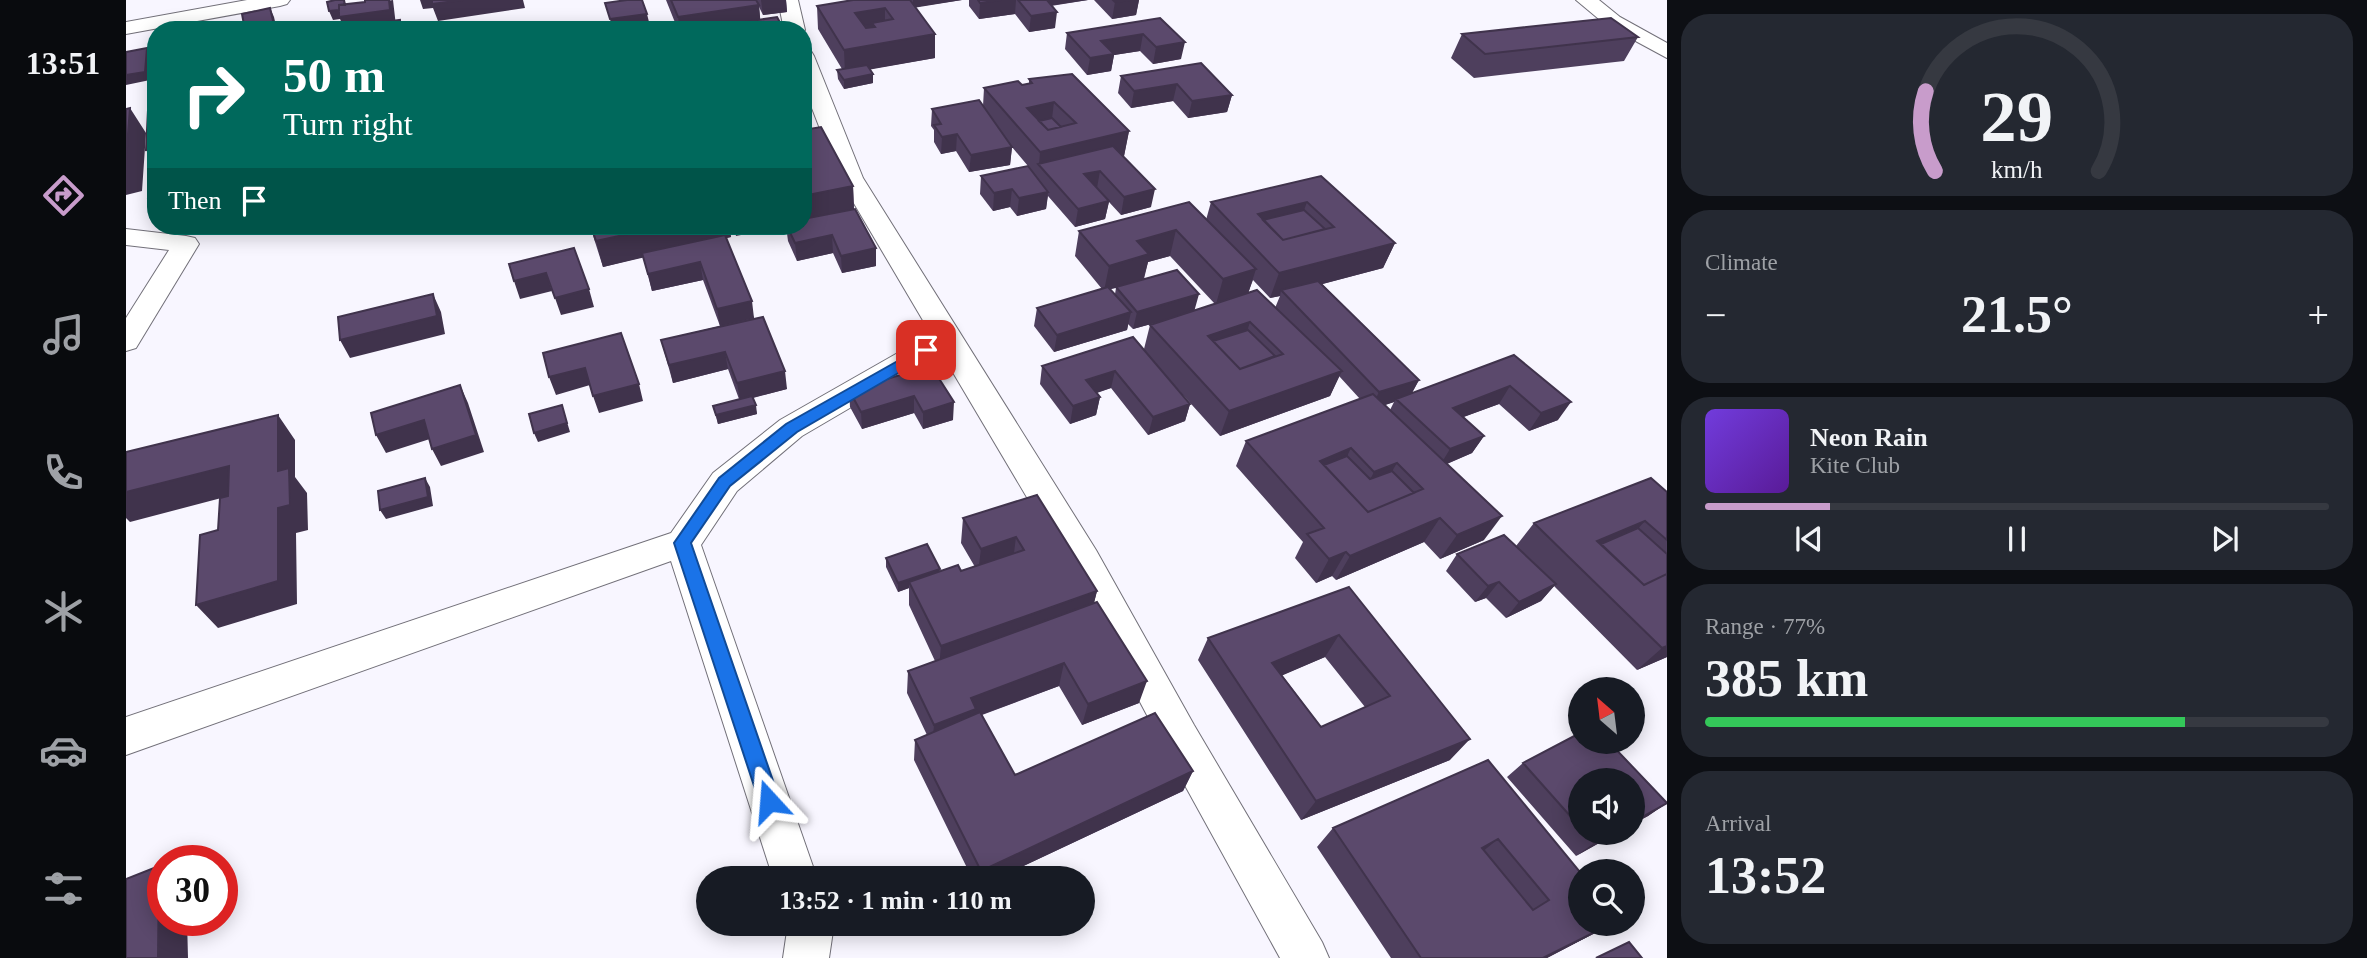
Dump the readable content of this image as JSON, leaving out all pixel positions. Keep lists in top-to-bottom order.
{
  "north": "top left",
  "page": {
    "tabs": "13:51",
    "turn": ["50 m", "Turn right"],
    "then": "Then",
    "tile": [
      "Climate",
      ["Range · 77%", "385 km"],
      ["Arrival", "13:52"]
    ],
    "heat": ["−", "21.5°", "+"],
    "song": ["Neon Rain", "Kite Club"],
    "limit": "30",
    "trip": "13:52 · 1 min · 110 m",
    "gauge": ["29", "km/h"]
  }
}
